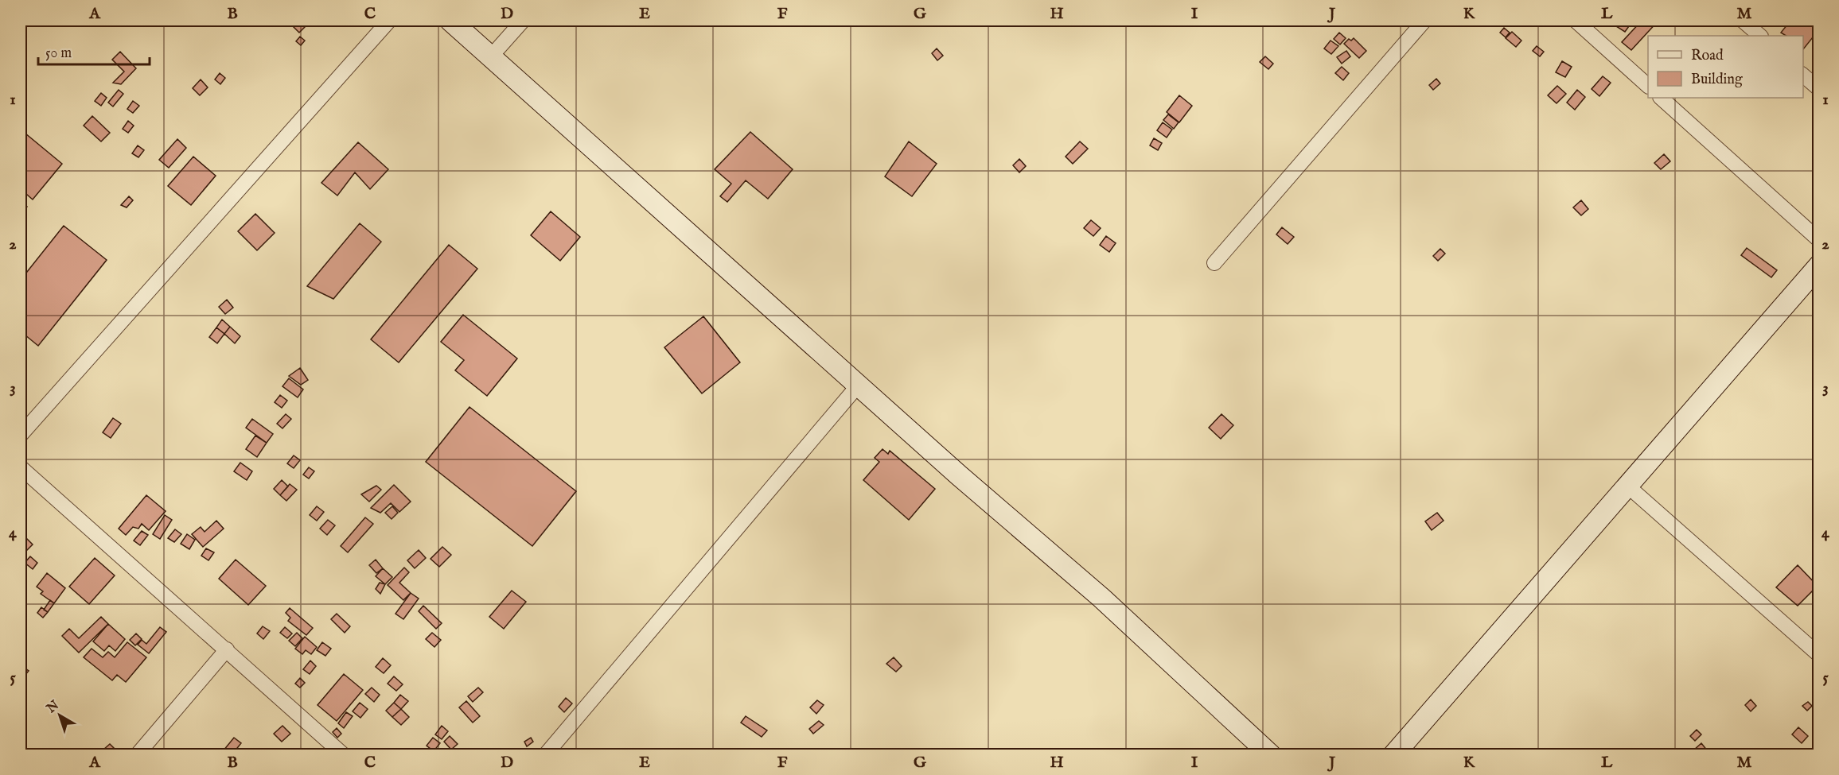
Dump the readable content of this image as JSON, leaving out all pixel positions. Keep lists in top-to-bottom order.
{
  "legend": ["Road", "Building"],
  "scale_bar": "50 m",
  "north": "top left",
  "grid": {
    "columns": [
      "A",
      "B",
      "C",
      "D",
      "E",
      "F",
      "G",
      "H",
      "I",
      "J",
      "K",
      "L",
      "M"
    ],
    "rows": [
      "1",
      "2",
      "3",
      "4",
      "5"
    ]
  }
}
